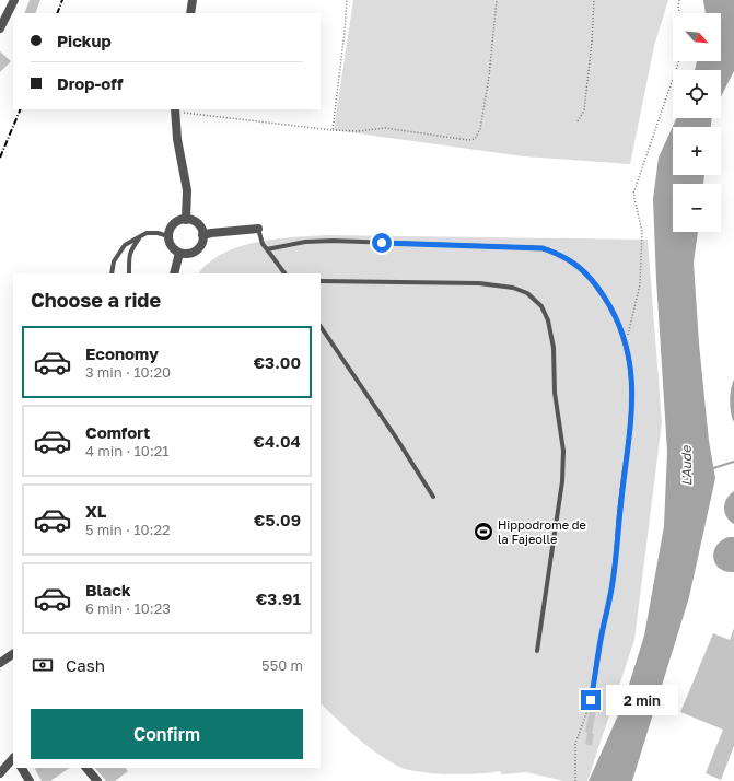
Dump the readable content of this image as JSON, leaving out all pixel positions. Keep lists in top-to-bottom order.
{
  "water": ["L'Aude"],
  "places": {
    "sports": ["Hippodrome de la Fajeolle"]
  },
  "north": "bottom right",
  "page": {
    "map_buttons": ["+", "−"],
    "banner": ["Pickup", "Drop-off"],
    "heading": "Choose a ride",
    "list": [
      {
        "name": "Economy",
        "note": "3 min · 10:20",
        "value": "€3.00"
      },
      {
        "name": "Comfort",
        "note": "4 min · 10:21",
        "value": "€4.04"
      },
      {
        "name": "XL",
        "note": "5 min · 10:22",
        "value": "€5.09"
      },
      {
        "name": "Black",
        "note": "6 min · 10:23",
        "value": "€3.91"
      }
    ],
    "pay": ["Cash", "550 m"],
    "bubble": "2 min",
    "buttons": "Confirm"
  }
}
